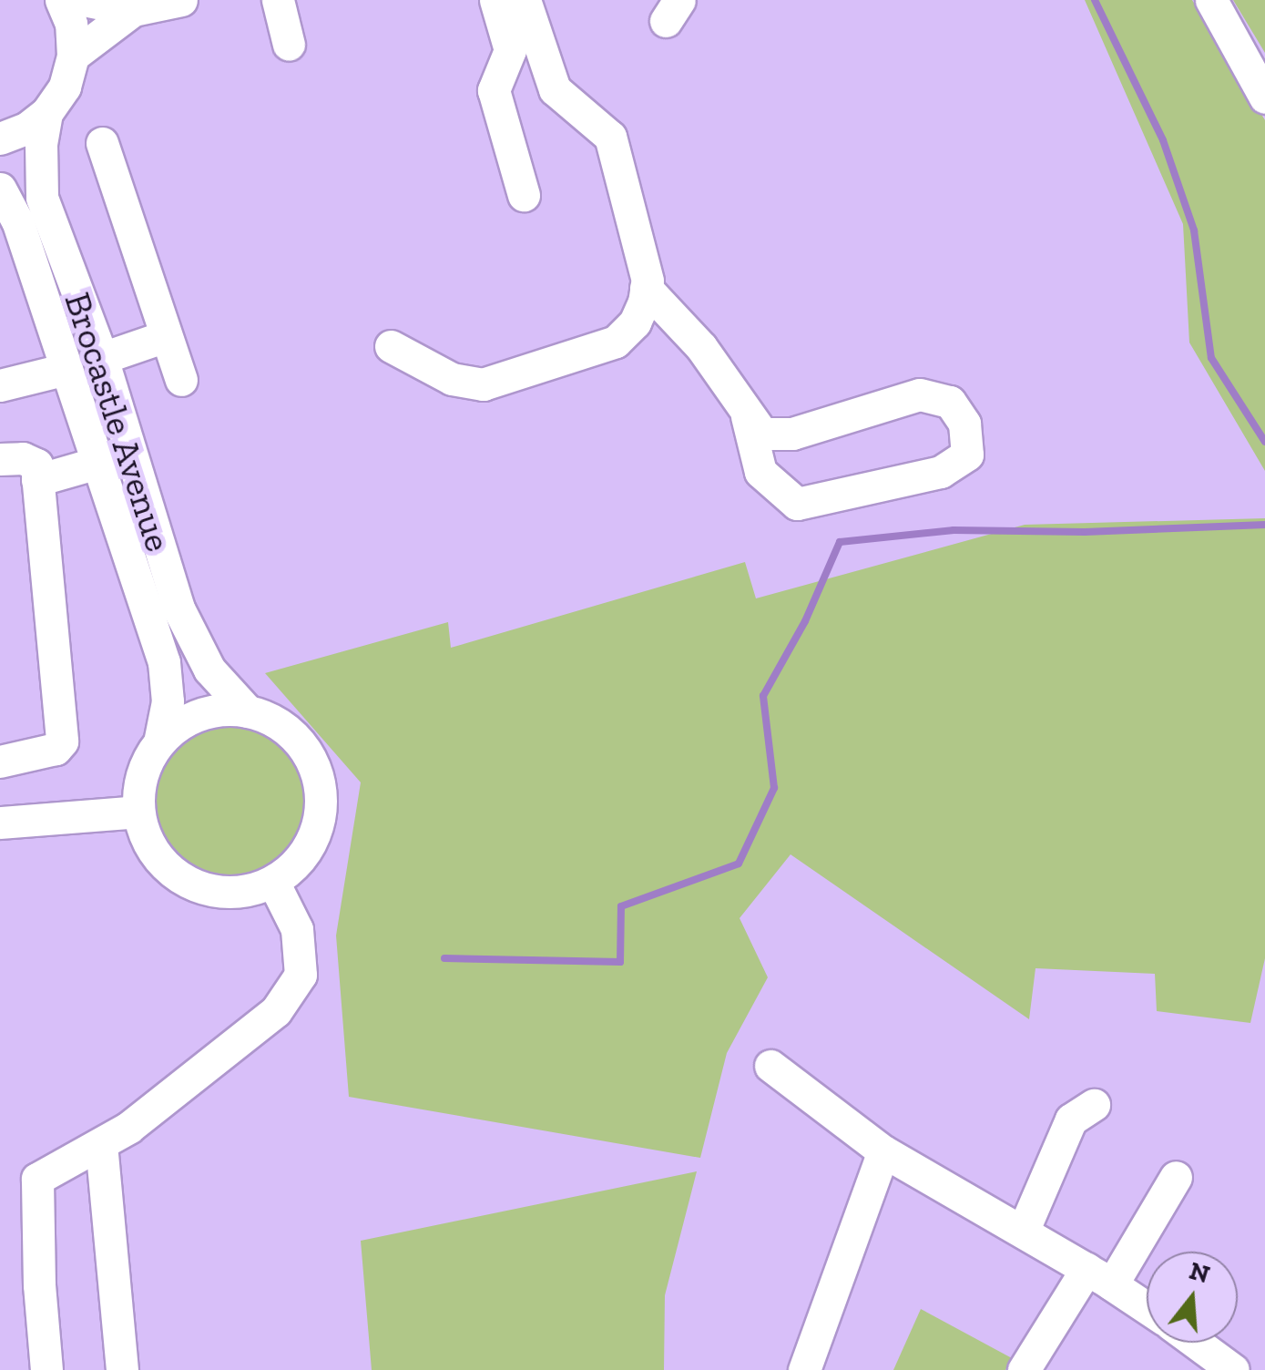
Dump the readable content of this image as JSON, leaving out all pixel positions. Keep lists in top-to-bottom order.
{
  "streets": {
    "street": ["Brocastle Avenue"]
  },
  "north": "top"
}
